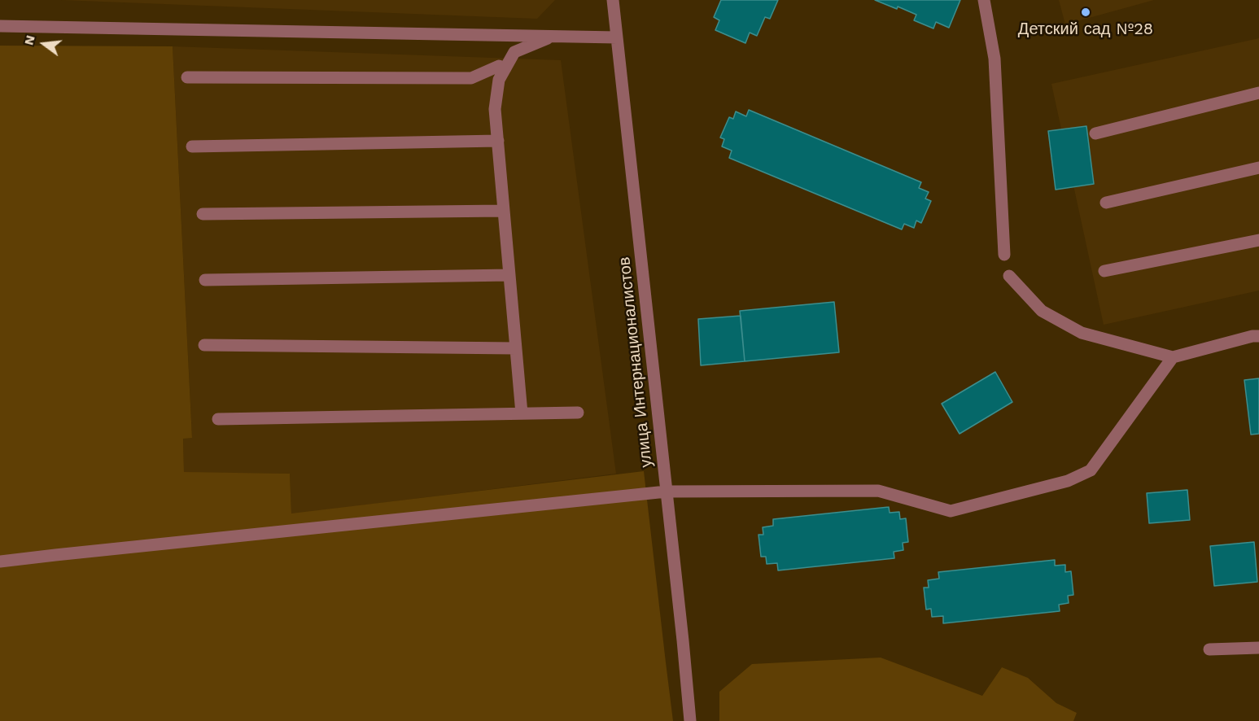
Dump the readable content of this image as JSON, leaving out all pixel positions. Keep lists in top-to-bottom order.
{
  "streets": {
    "street": ["улица Интернационалистов"]
  },
  "places": ["Детский сад №28"],
  "north": "left"
}
